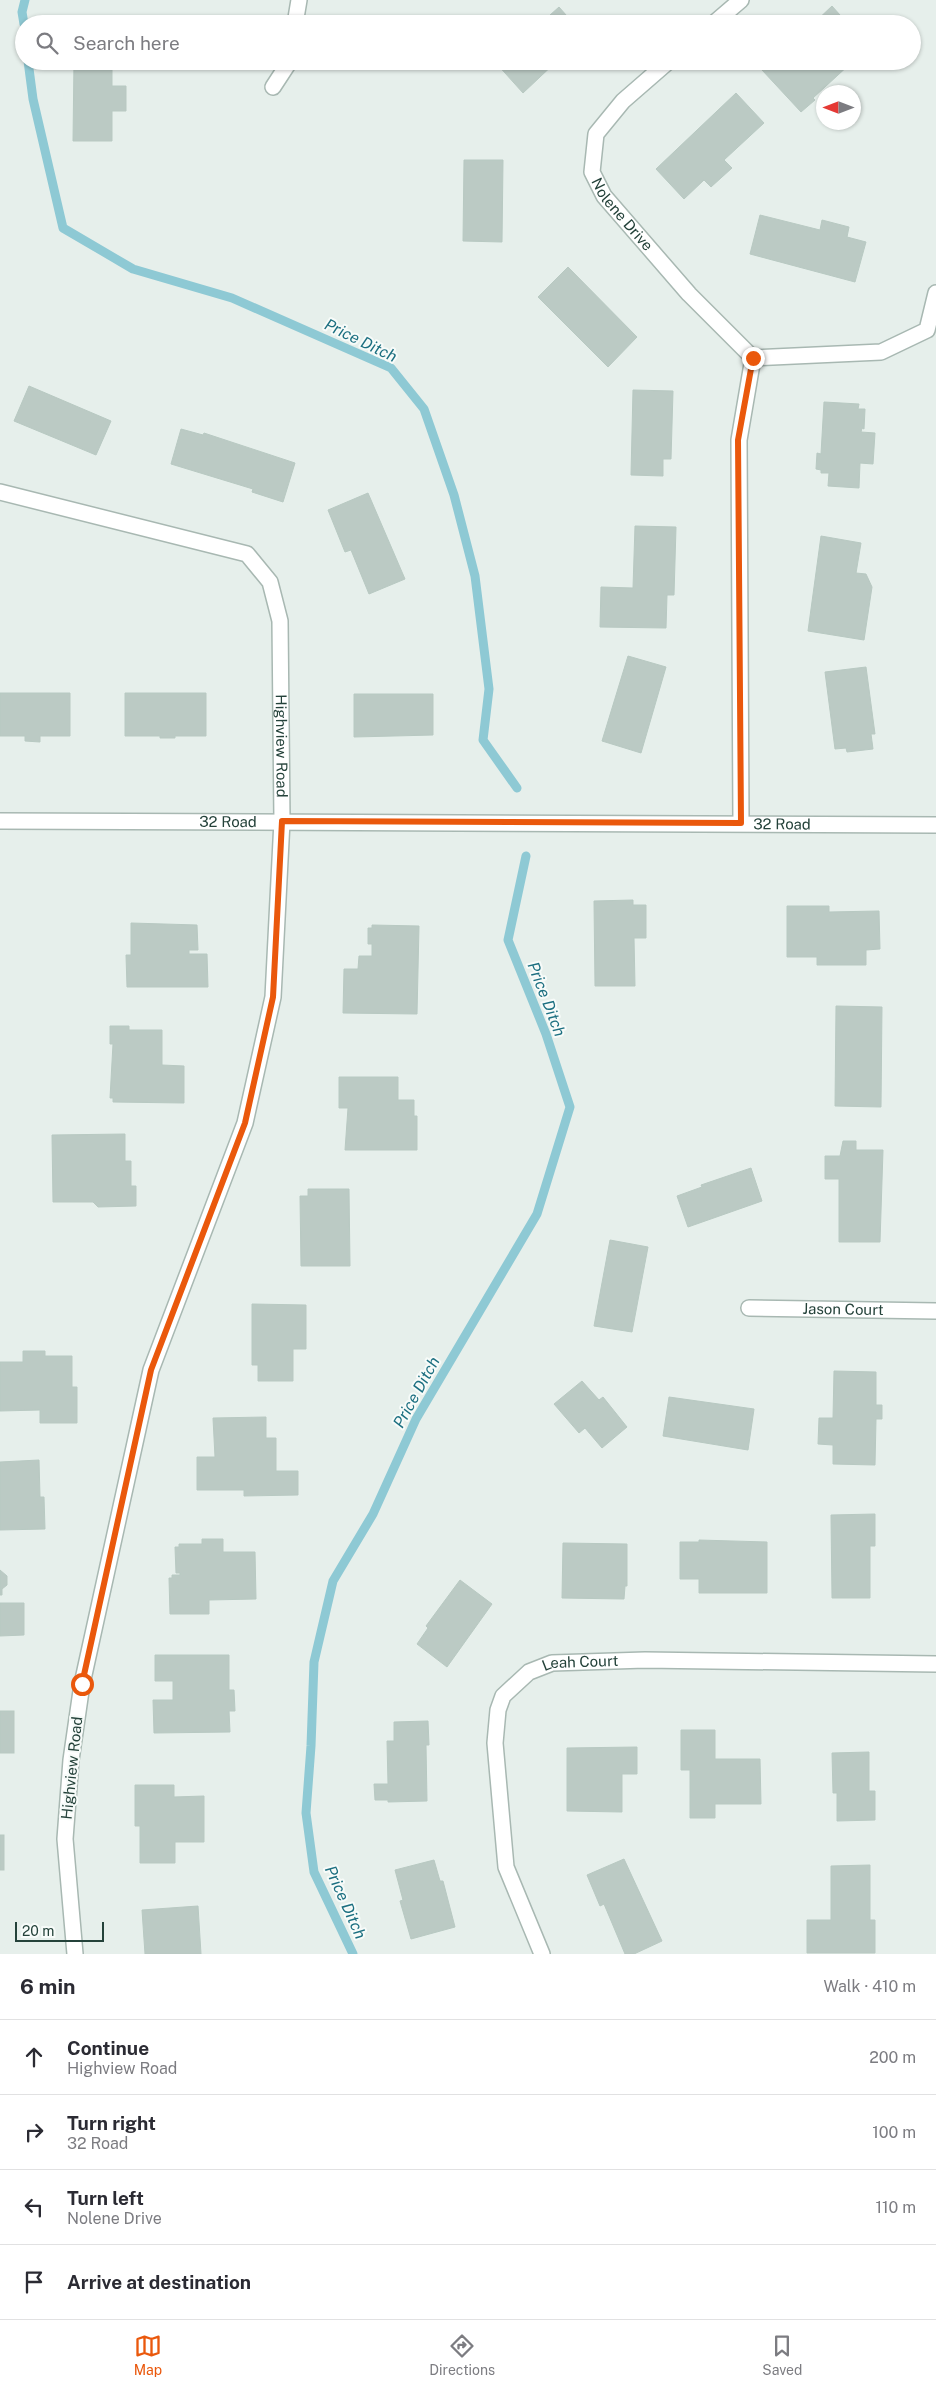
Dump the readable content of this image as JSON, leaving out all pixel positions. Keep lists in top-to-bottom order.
{
  "streets": {
    "street": [
      "Nolene Drive",
      "Highview Road",
      "32 Road",
      "Jason Court",
      "Leah Court"
    ]
  },
  "crossings": [
    ["Highview Road", "32 Road"]
  ],
  "water": ["Price Ditch"],
  "scale_bar": "20 m",
  "north": "left",
  "page": {
    "search": "Search here",
    "scale": "20 m",
    "heading": ["6 min", "Walk · 410 m"],
    "list": [
      ["Continue", "Highview Road", "200 m"],
      ["Turn right", "32 Road", "100 m"],
      ["Turn left", "Nolene Drive", "110 m"],
      "Arrive at destination"
    ],
    "nav": ["Map", "Directions", "Saved"]
  }
}
